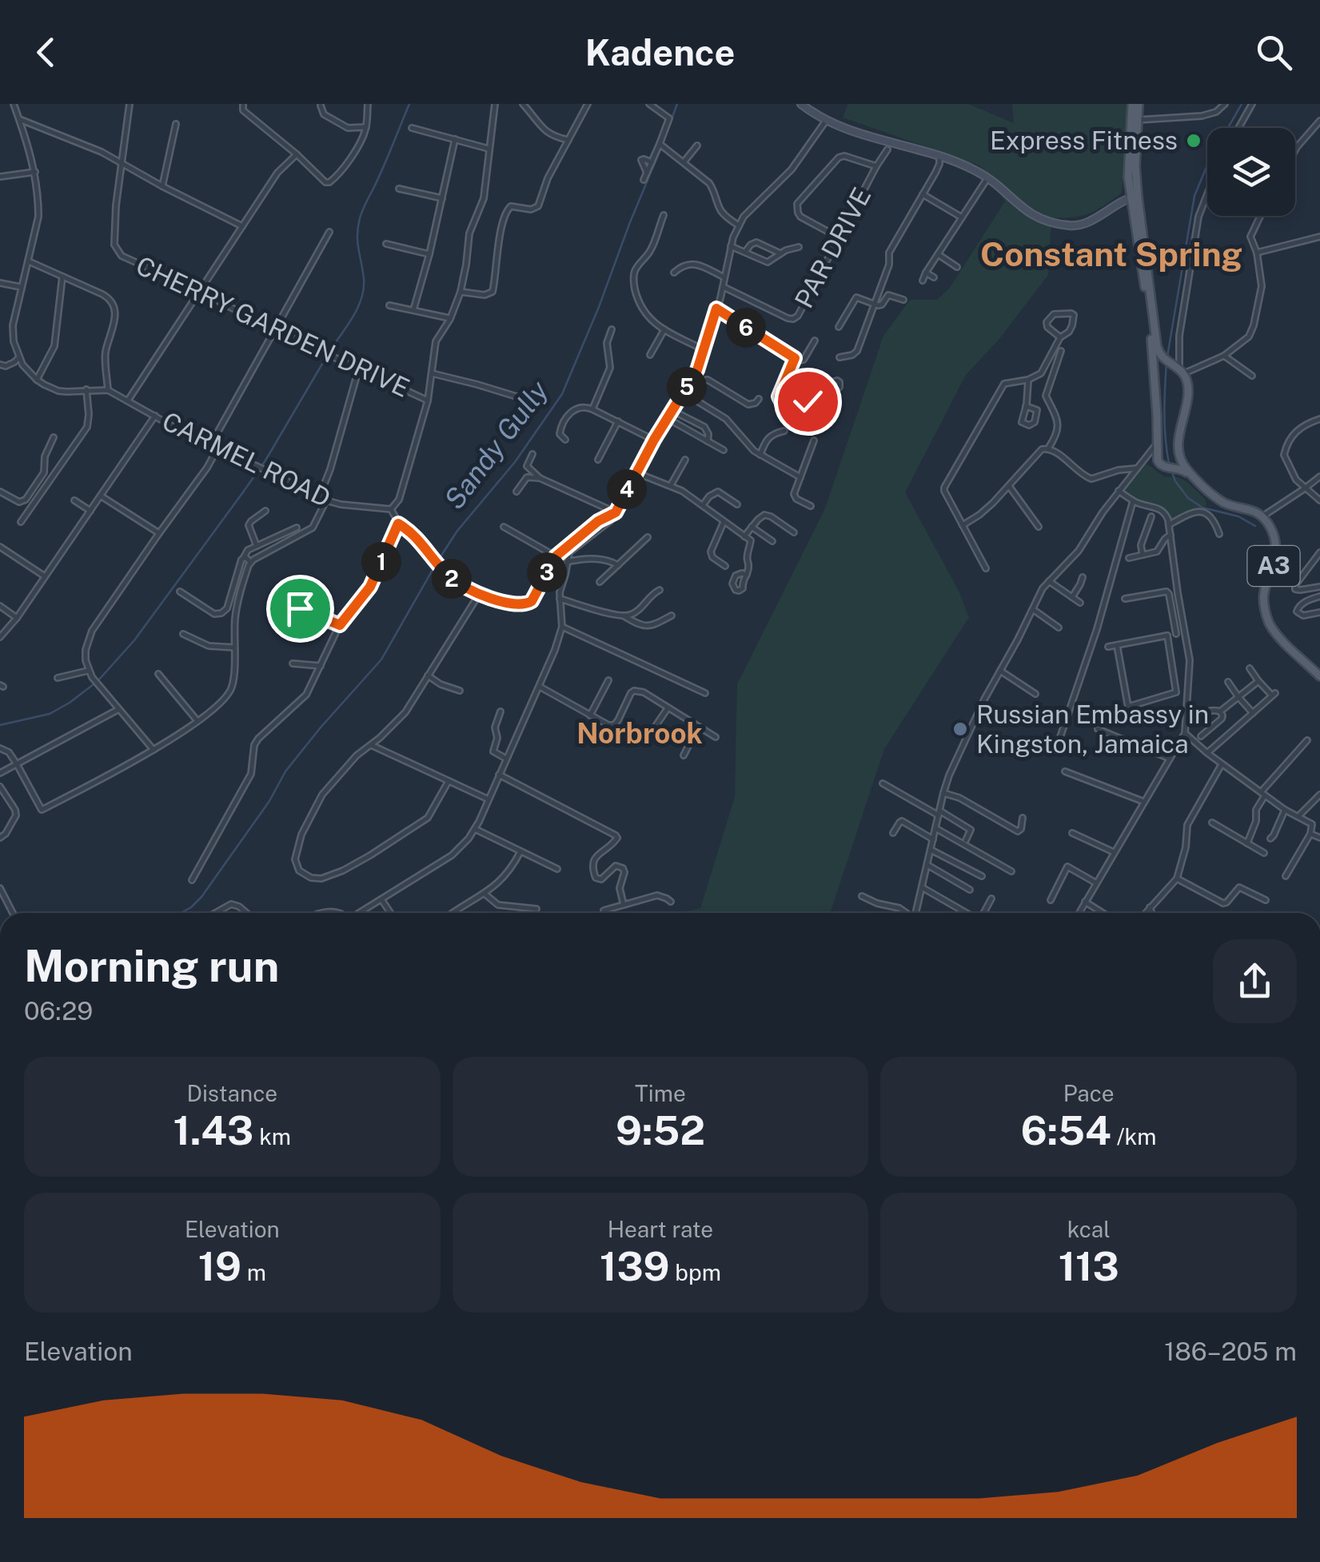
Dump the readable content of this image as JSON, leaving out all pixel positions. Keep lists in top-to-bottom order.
{
  "streets": {
    "main road": ["A3"],
    "street": ["PAR DRIVE", "CHERRY GARDEN DRIVE", "CARMEL ROAD"]
  },
  "districts": ["Constant Spring", "Norbrook"],
  "water": ["Sandy Gully"],
  "places": ["Express Fitness", "Russian Embassy in Kingston, Jamaica"],
  "page": {
    "header": "Kadence",
    "pins": [
      "6",
      "5",
      "4",
      "1",
      "3",
      "2"
    ],
    "heading": ["Morning run", "06:29"],
    "stats": [
      ["Distance", "1.43 km"],
      ["Time", "9:52"],
      ["Pace", "6:54 /km"],
      ["Elevation", "19 m"],
      ["Heart rate", "139 bpm"],
      ["kcal", "113"]
    ],
    "chart": ["Elevation", "186–205 m"]
  }
}
